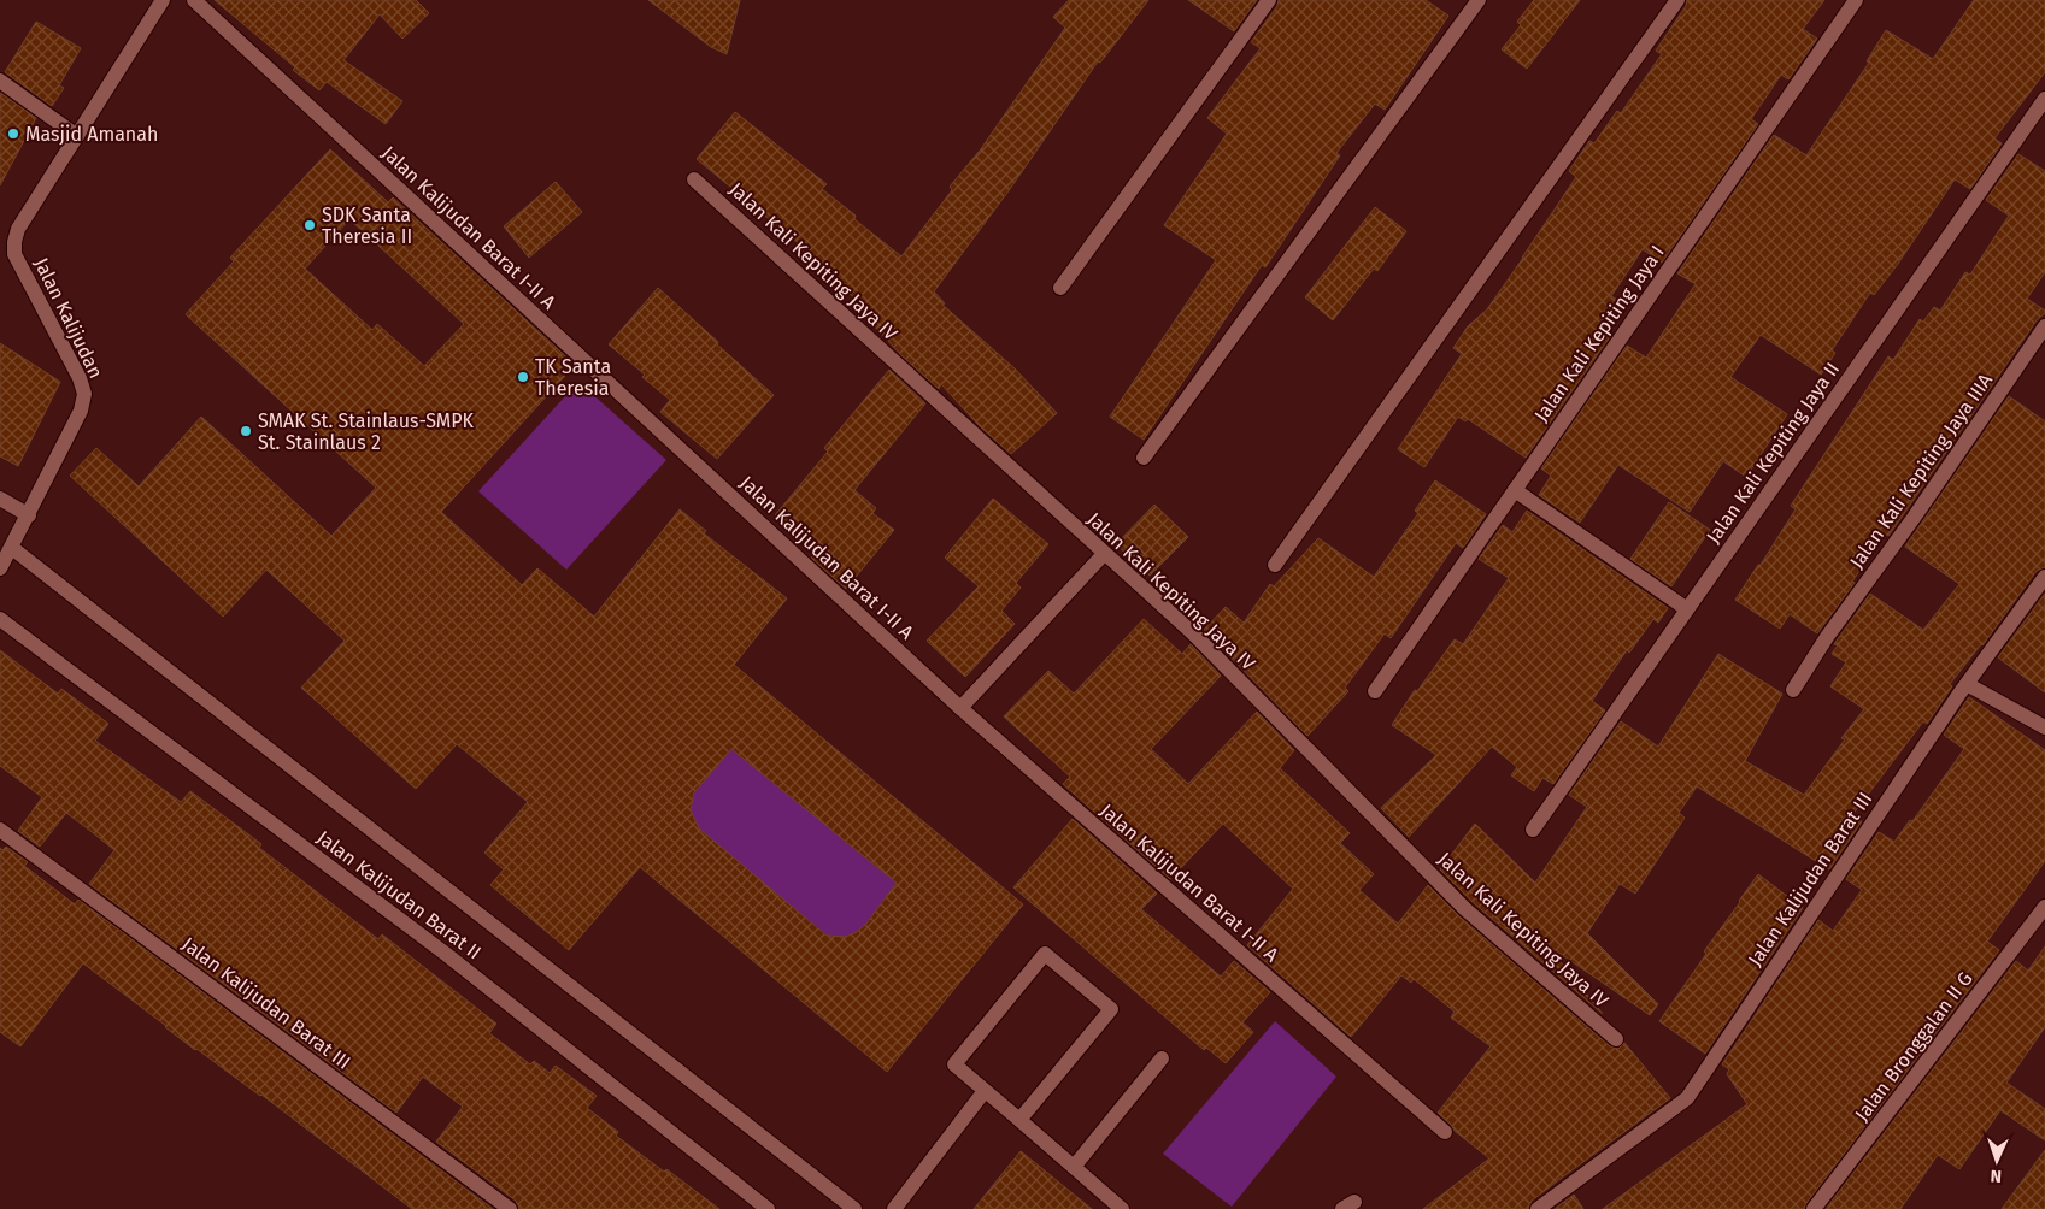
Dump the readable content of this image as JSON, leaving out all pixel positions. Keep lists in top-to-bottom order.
{
  "streets": {
    "street": [
      "Jalan Kalijudan Barat I-II A",
      "Jalan Kali Kepiting Jaya IV",
      "Jalan Kalijudan",
      "Jalan Kali Kepiting Jaya I",
      "Jalan Kali Kepiting Jaya II",
      "Jalan Kali Kepiting Jaya IIIA",
      "Jalan Kalijudan Barat III",
      "Jalan Kalijudan Barat II",
      "Jalan Bronggalan II G"
    ]
  },
  "places": [
    "Masjid Amanah",
    "SDK Santa Theresia II",
    "TK Santa Theresia",
    "SMAK St. Stainlaus-SMPK St. Stainlaus 2"
  ],
  "north": "bottom"
}
